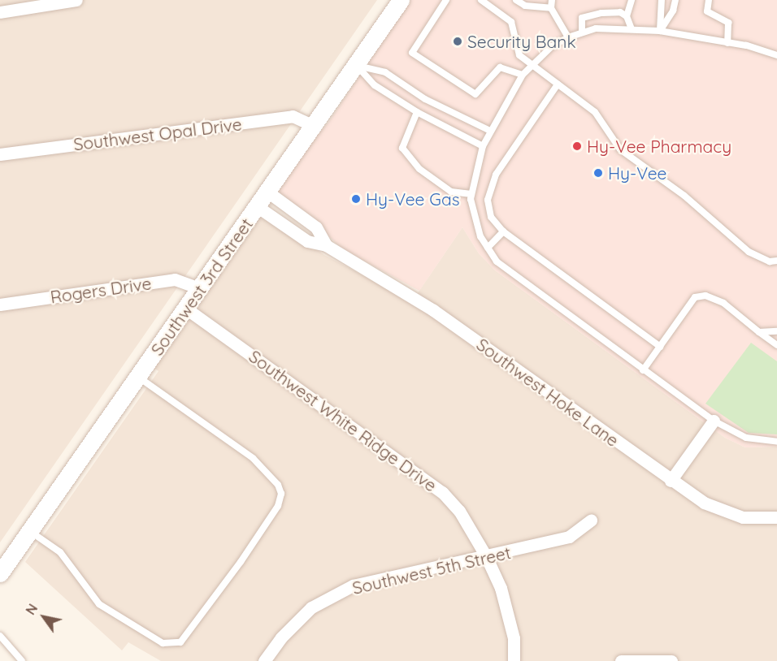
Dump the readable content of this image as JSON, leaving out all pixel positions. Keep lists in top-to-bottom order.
{
  "streets": {
    "main road": ["Southwest 3rd Street"],
    "street": [
      "Southwest Opal Drive",
      "Rogers Drive",
      "Southwest Hoke Lane",
      "Southwest White Ridge Drive",
      "Southwest 5th Street"
    ]
  },
  "crossings": [
    ["Southwest Opal Drive", "Southwest 3rd Street"],
    ["Southwest 3rd Street", "Rogers Drive"],
    ["Southwest 3rd Street", "Southwest Hoke Lane"],
    ["Southwest 3rd Street", "Southwest White Ridge Drive"],
    ["Southwest White Ridge Drive", "Southwest 5th Street"]
  ],
  "places": [
    "Security Bank",
    "Hy-Vee Pharmacy",
    "Hy-Vee",
    "Hy-Vee Gas"
  ],
  "north": "top left"
}
